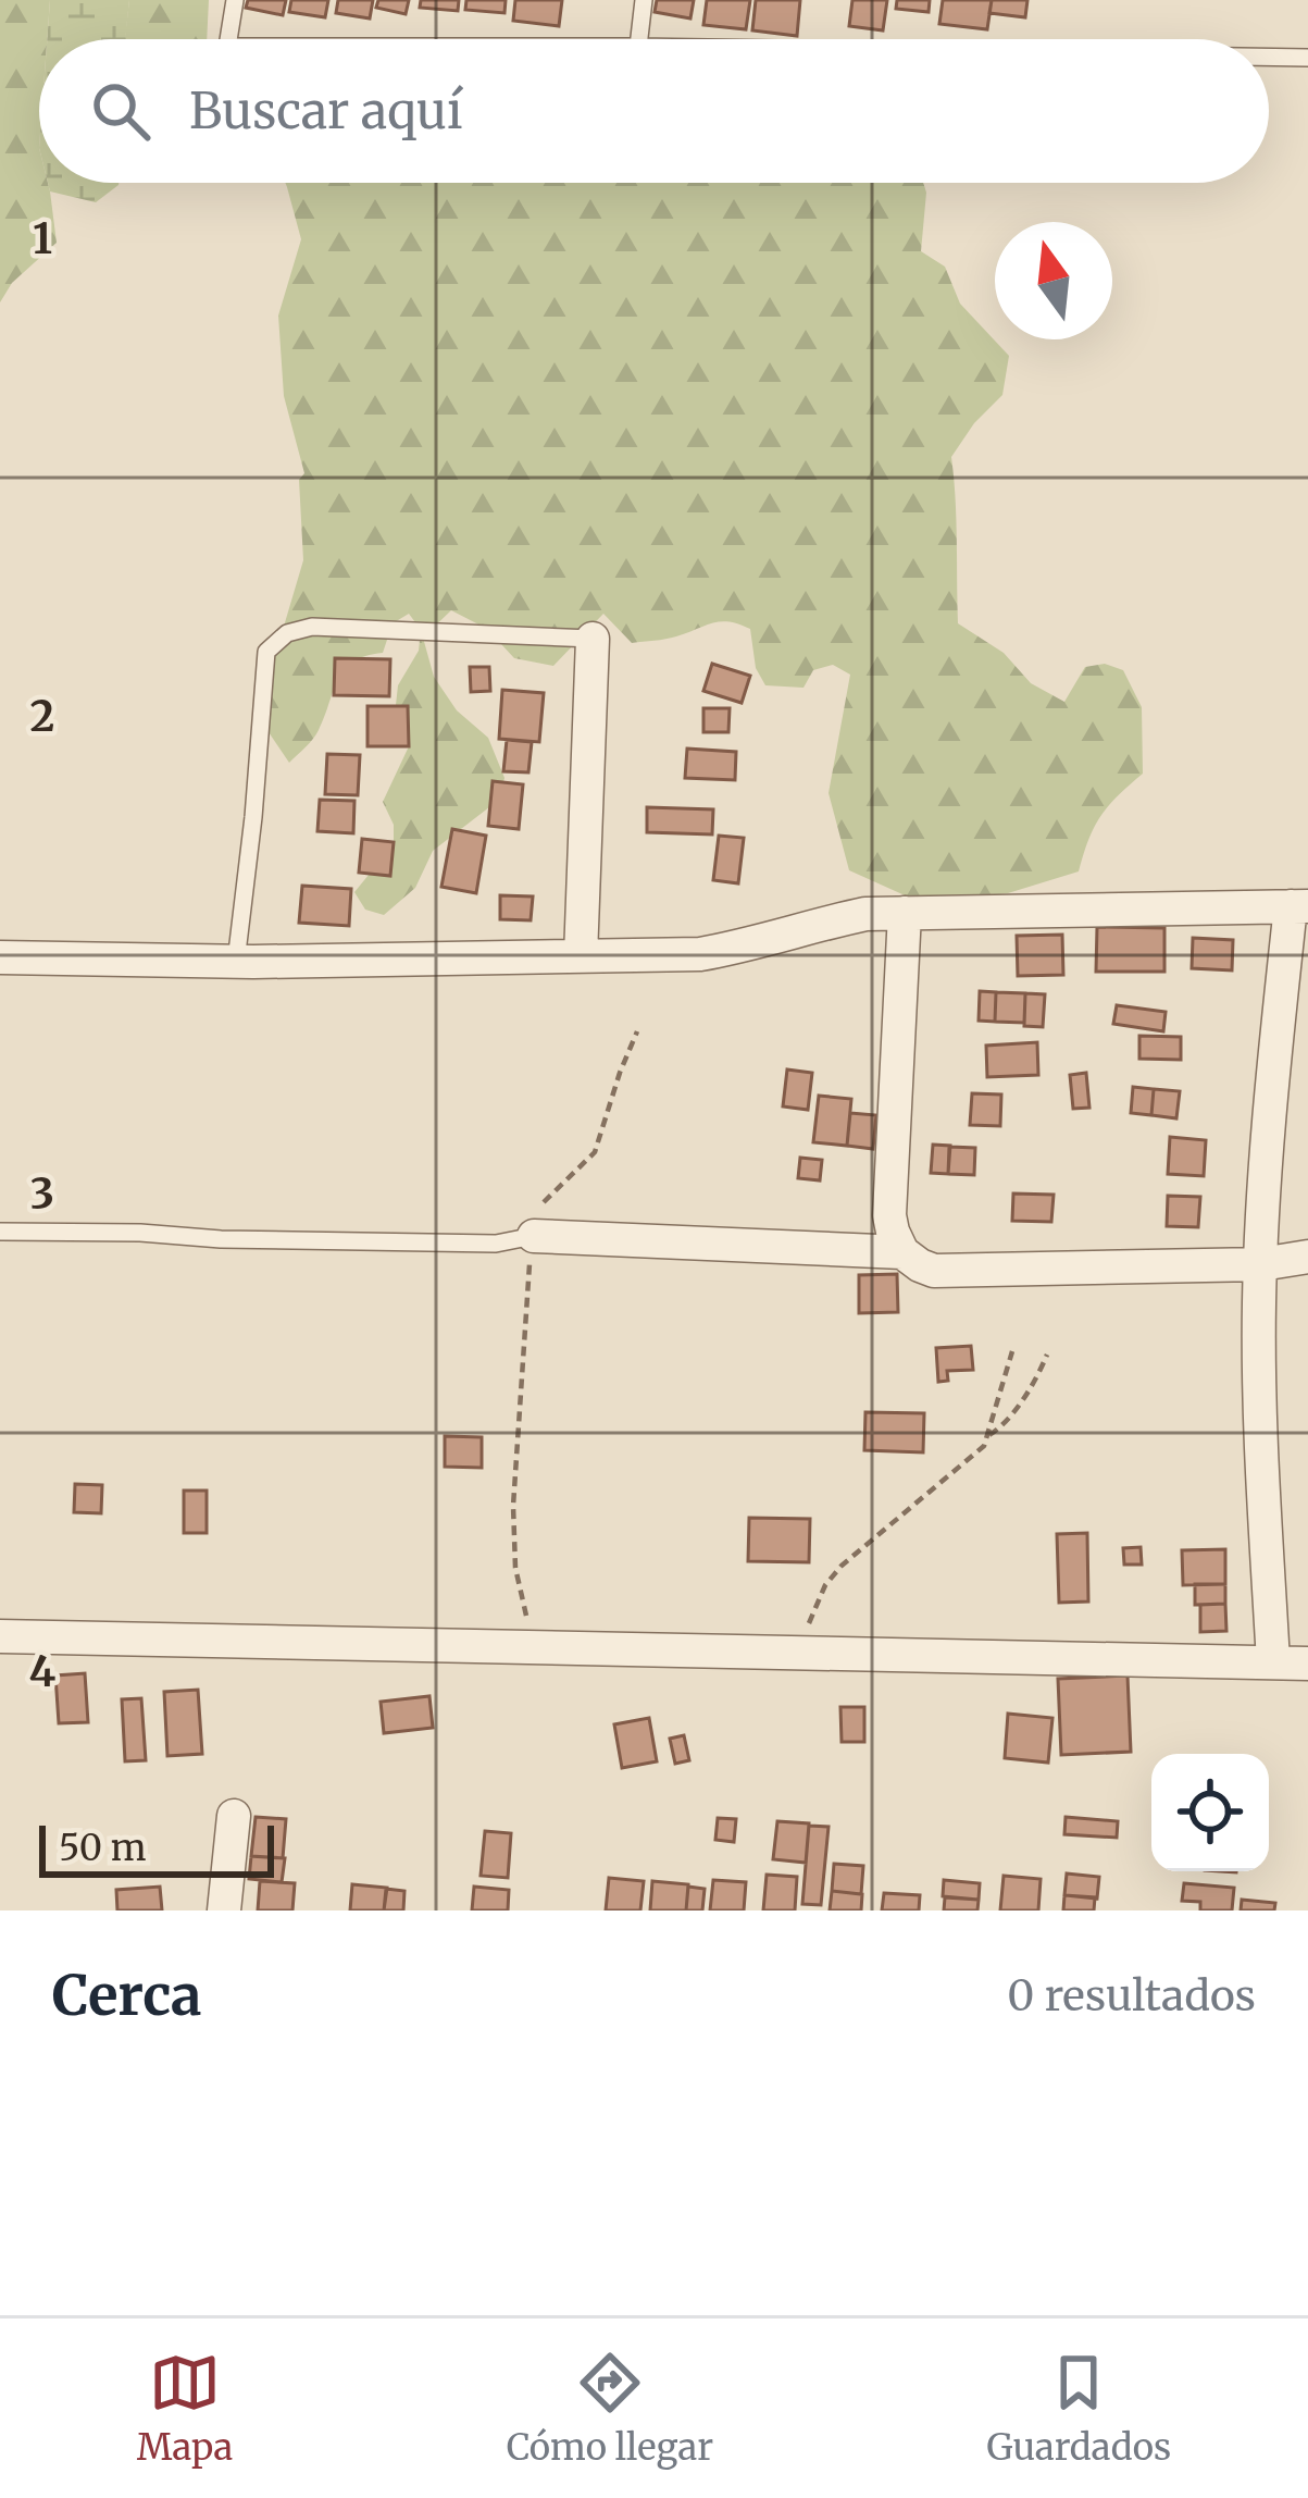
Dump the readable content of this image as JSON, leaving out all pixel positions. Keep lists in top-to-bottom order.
{
  "scale_bar": "50 m",
  "north": "top",
  "page": {
    "search": "Buscar aquí",
    "scale": "50 m",
    "heading": ["Cerca", "0 resultados"],
    "nav": ["Mapa", "Cómo llegar", "Guardados"]
  },
  "grid": {
    "rows": [
      "1",
      "2",
      "3",
      "4"
    ]
  }
}
